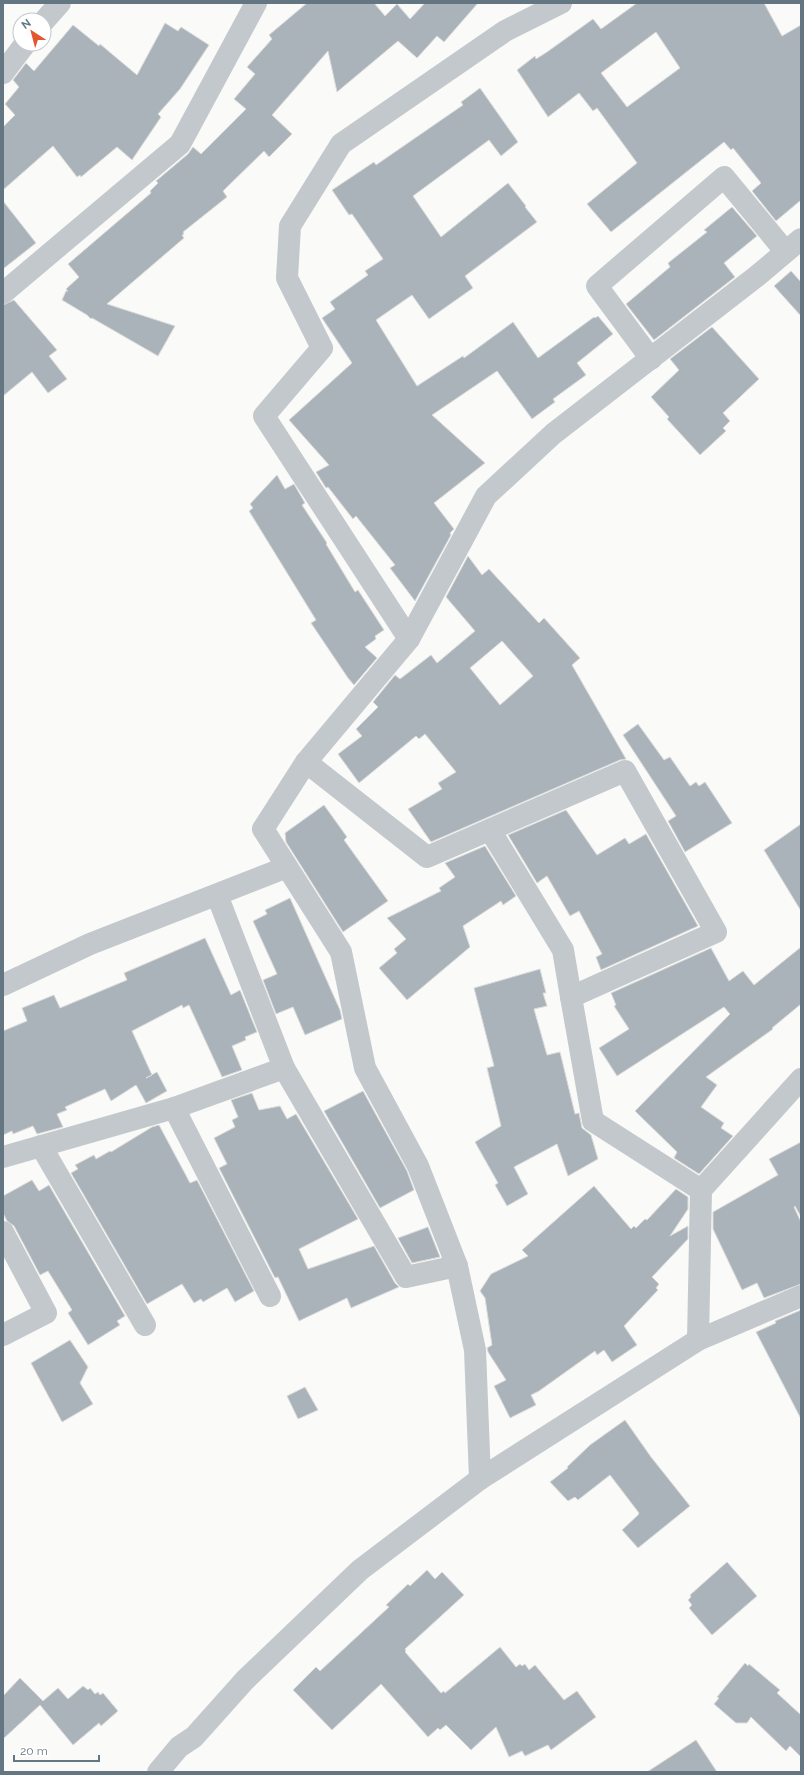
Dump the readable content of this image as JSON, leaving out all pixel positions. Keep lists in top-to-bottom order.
{
  "scale_bar": "20 m",
  "north": "top left"
}
